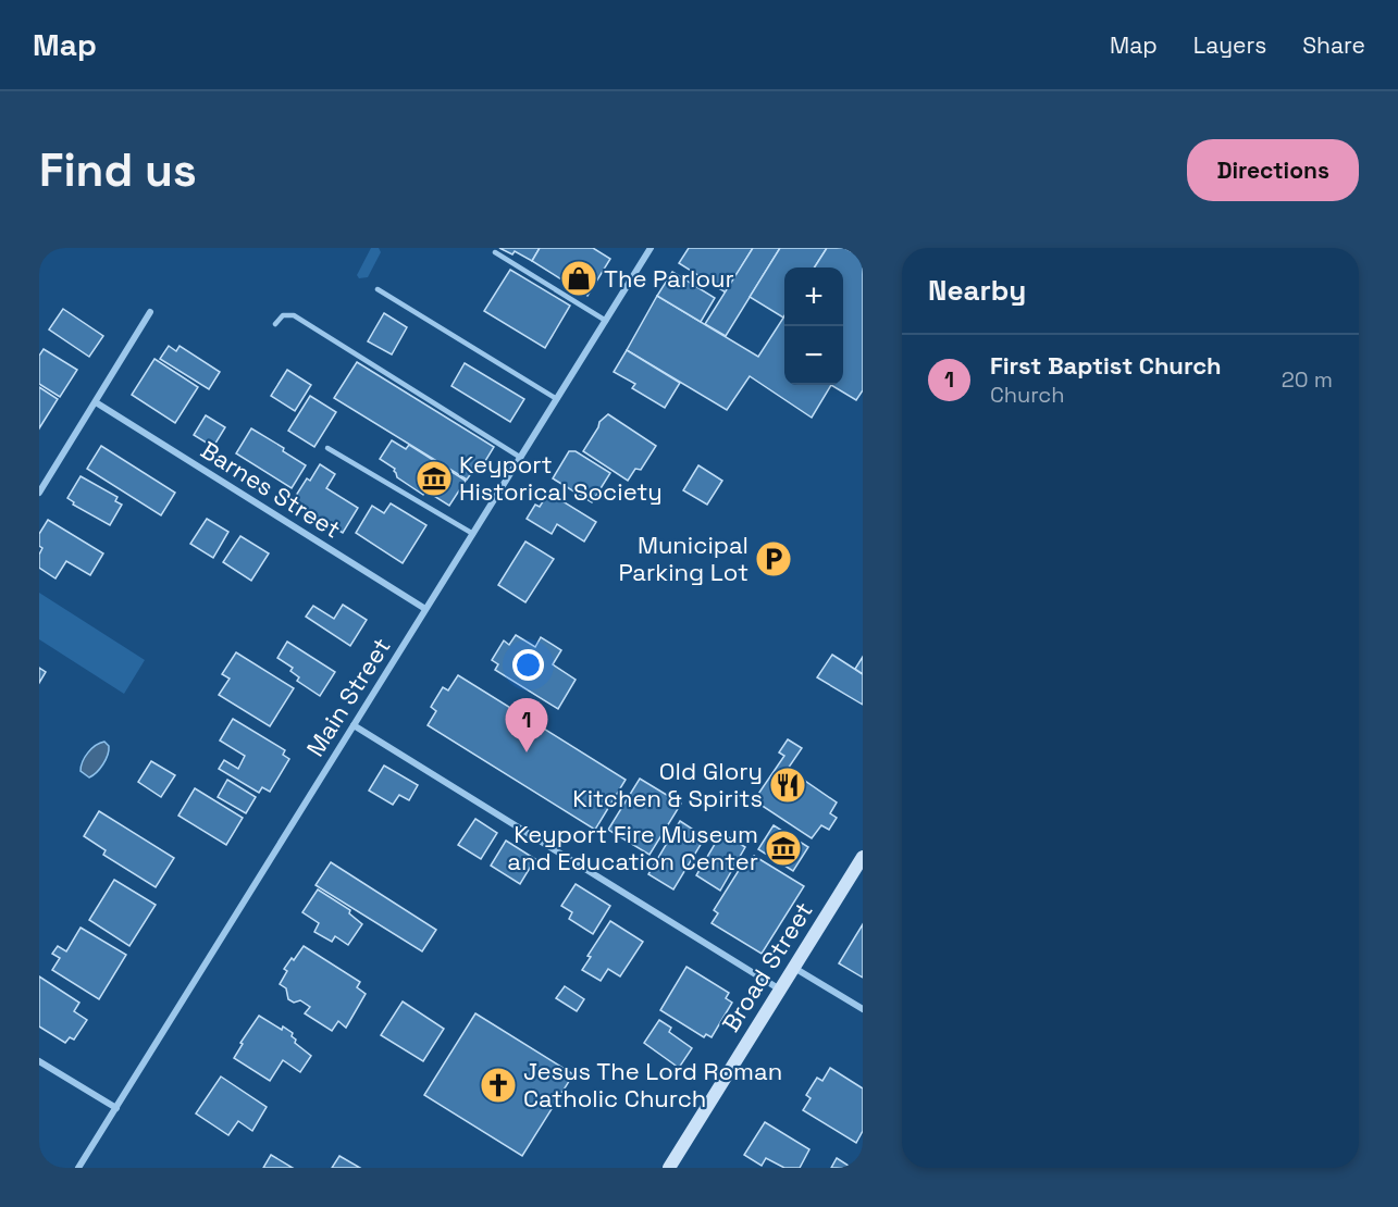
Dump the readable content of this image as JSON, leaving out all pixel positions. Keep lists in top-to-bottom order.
{
  "streets": {
    "main road": ["Broad Street"],
    "street": ["Barnes Street", "Main Street"]
  },
  "crossings": [
    ["Barnes Street", "Main Street"]
  ],
  "places": {
    "shop": ["The Parlour"],
    "museum": ["Keyport Historical Society", "Keyport Fire Museum and Education Center"],
    "parking": ["Municipal Parking Lot"],
    "restaurant": ["Old Glory Kitchen & Spirits"],
    "church": ["Jesus The Lord Roman Catholic Church"]
  },
  "page": {
    "header": "Map",
    "nav": ["Map", "Layers", "Share"],
    "buttons": "Directions",
    "title": "Find us",
    "heading": "Nearby",
    "map_buttons": ["+", "−"],
    "list": [
      {
        "mark": "1",
        "name": "First Baptist Church",
        "note": "Church",
        "value": "20 m"
      }
    ],
    "pins": "1"
  }
}
